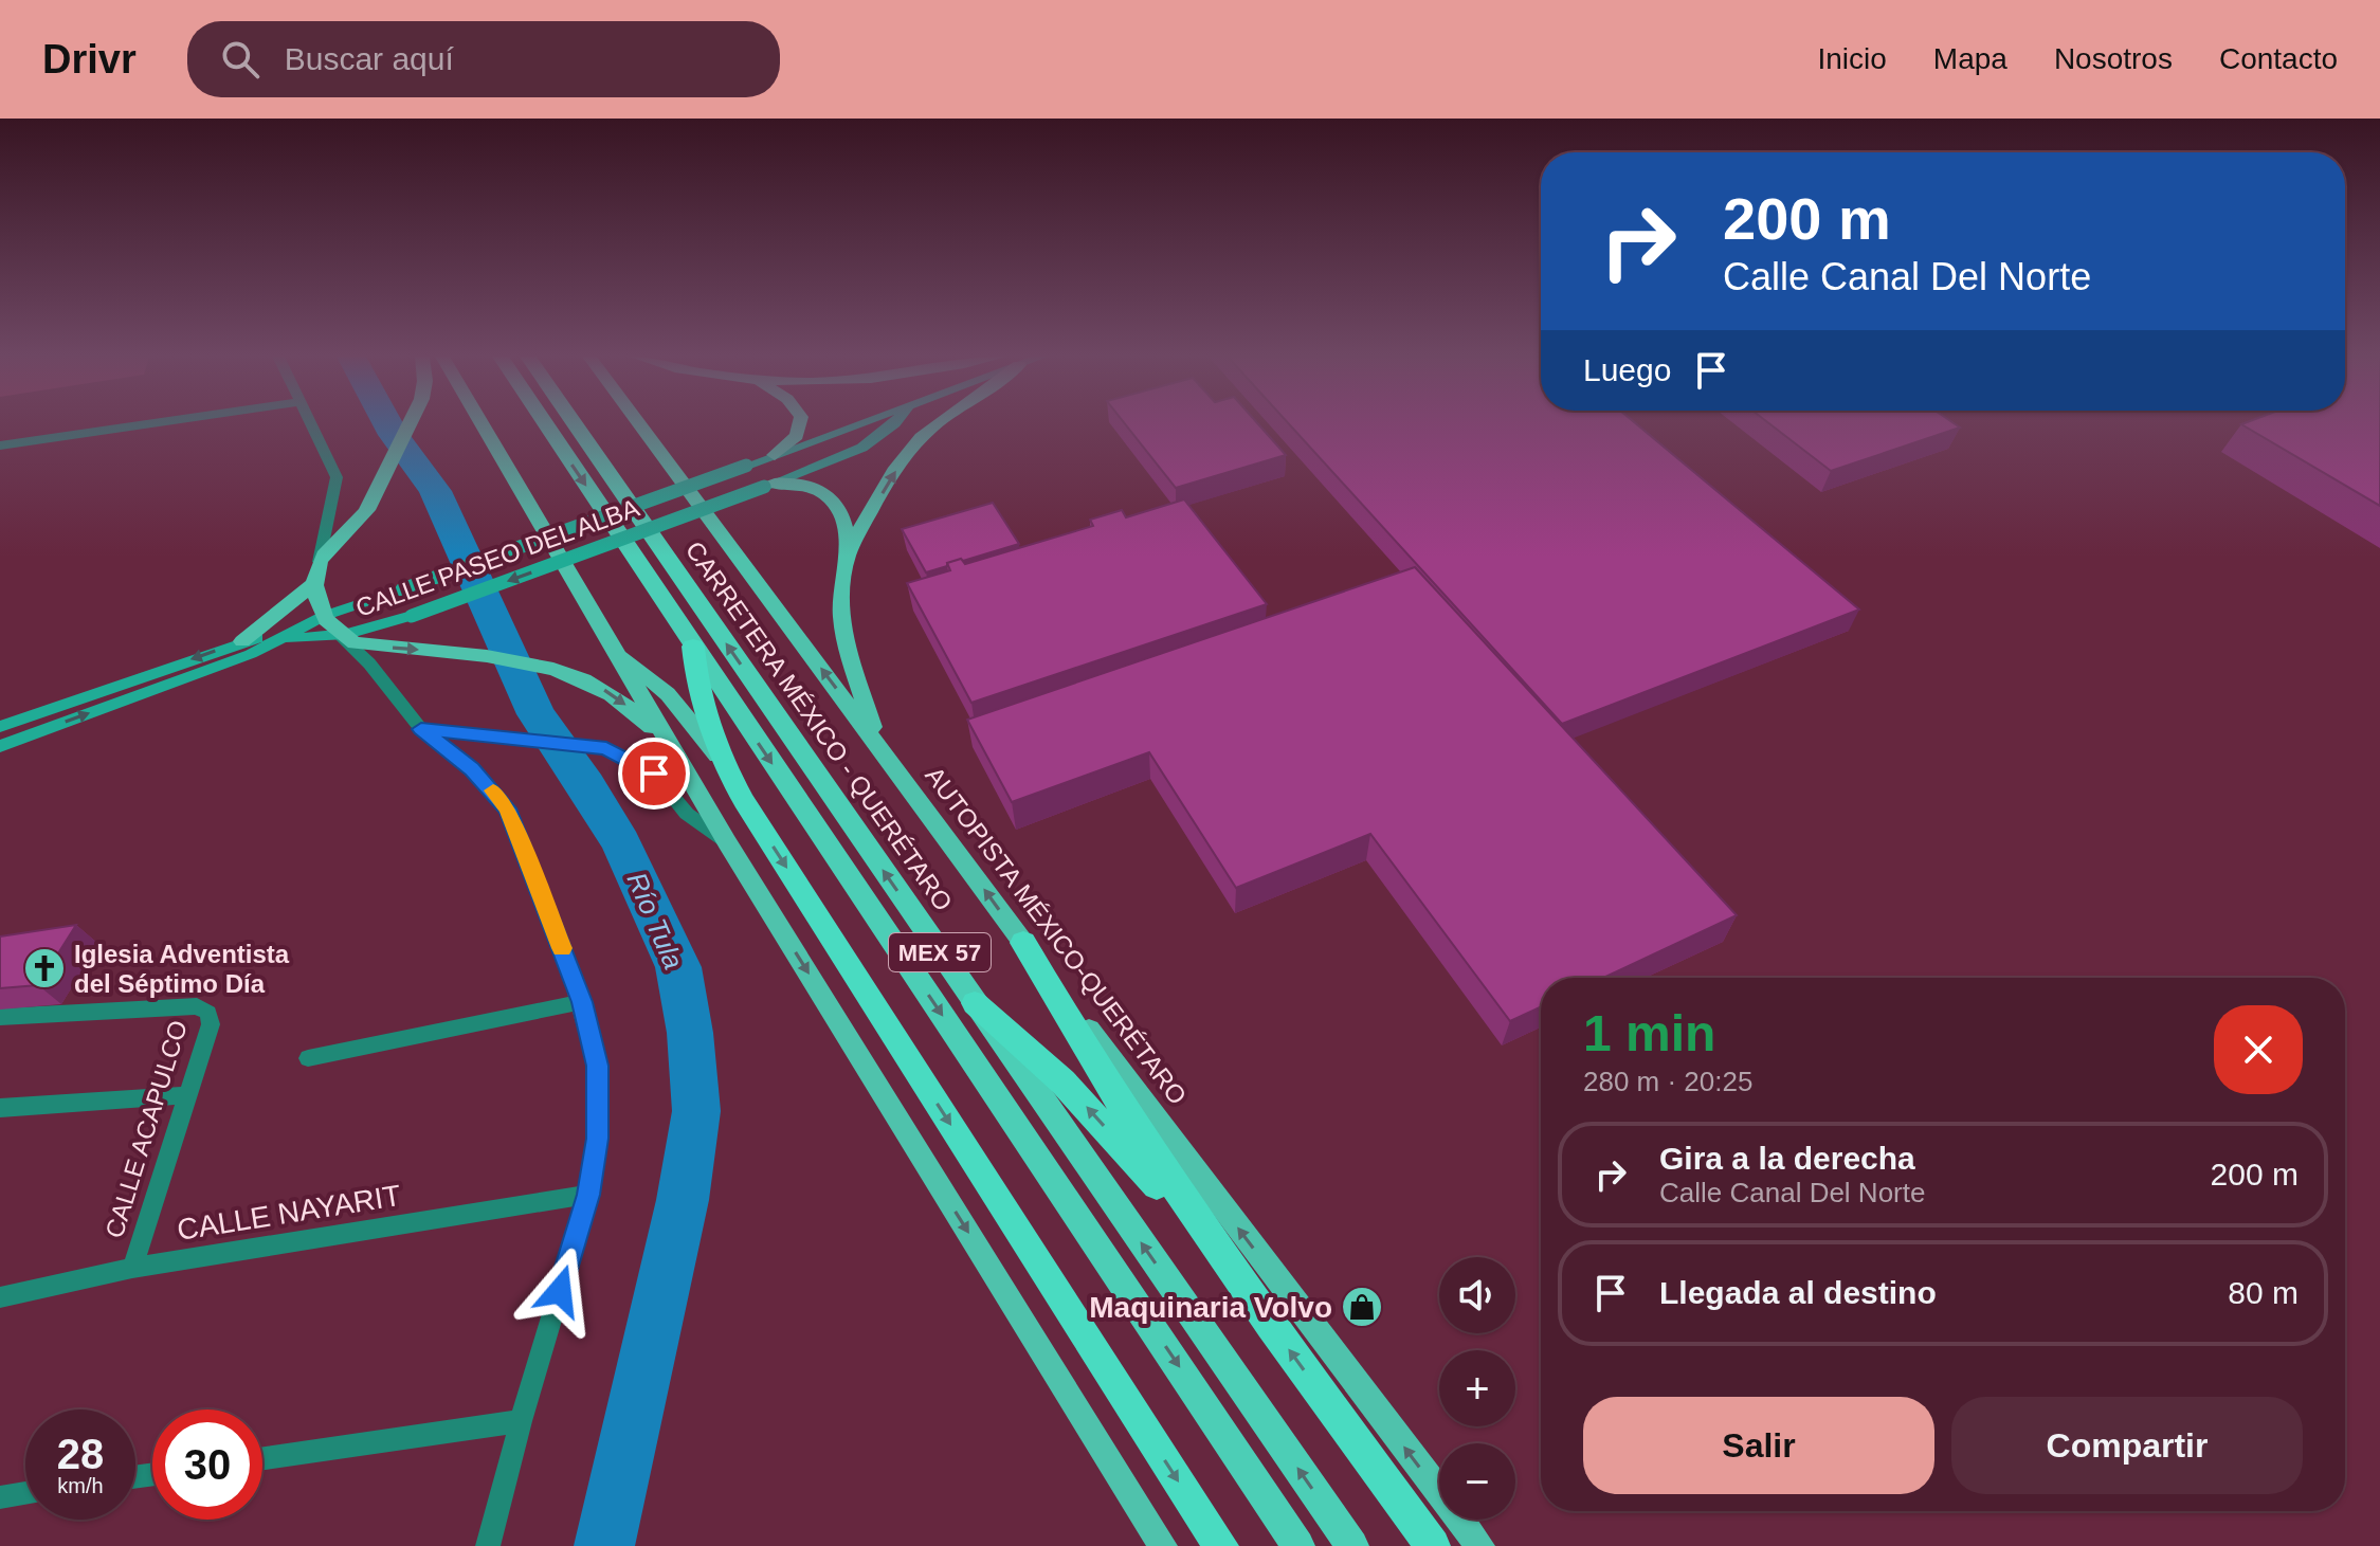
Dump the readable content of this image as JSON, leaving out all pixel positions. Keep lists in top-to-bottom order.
{
  "streets": {
    "highway": ["CARRETERA MÉXICO - QUERÉTARO", "MEX 57"],
    "main road": ["CALLE PASEO DEL ALBA", "AUTOPISTA MÉXICO-QUERÉTARO"],
    "street": ["CALLE ACAPULCO", "CALLE NAYARIT"]
  },
  "crossings": [
    ["CALLE ACAPULCO", "CALLE NAYARIT"]
  ],
  "water": ["Río Tula"],
  "places": {
    "church": ["Iglesia Adventista del Séptimo Día"],
    "shop": ["Maquinaria Volvo"]
  },
  "page": {
    "header": "Drivr",
    "search": "Buscar aquí",
    "nav": [
      "Inicio",
      "Mapa",
      "Nosotros",
      "Contacto"
    ],
    "turn": ["200 m", "Calle Canal Del Norte"],
    "then": "Luego",
    "heading": ["1 min", "280 m · 20:25"],
    "list": [
      {
        "name": "Gira a la derecha",
        "note": "Calle Canal Del Norte",
        "value": "200 m"
      },
      {
        "name": "Llegada al destino",
        "value": "80 m"
      }
    ],
    "map_buttons": ["+", "−"],
    "buttons": ["Salir", "Compartir"],
    "speed": "28 km/h",
    "limit": "30"
  }
}
